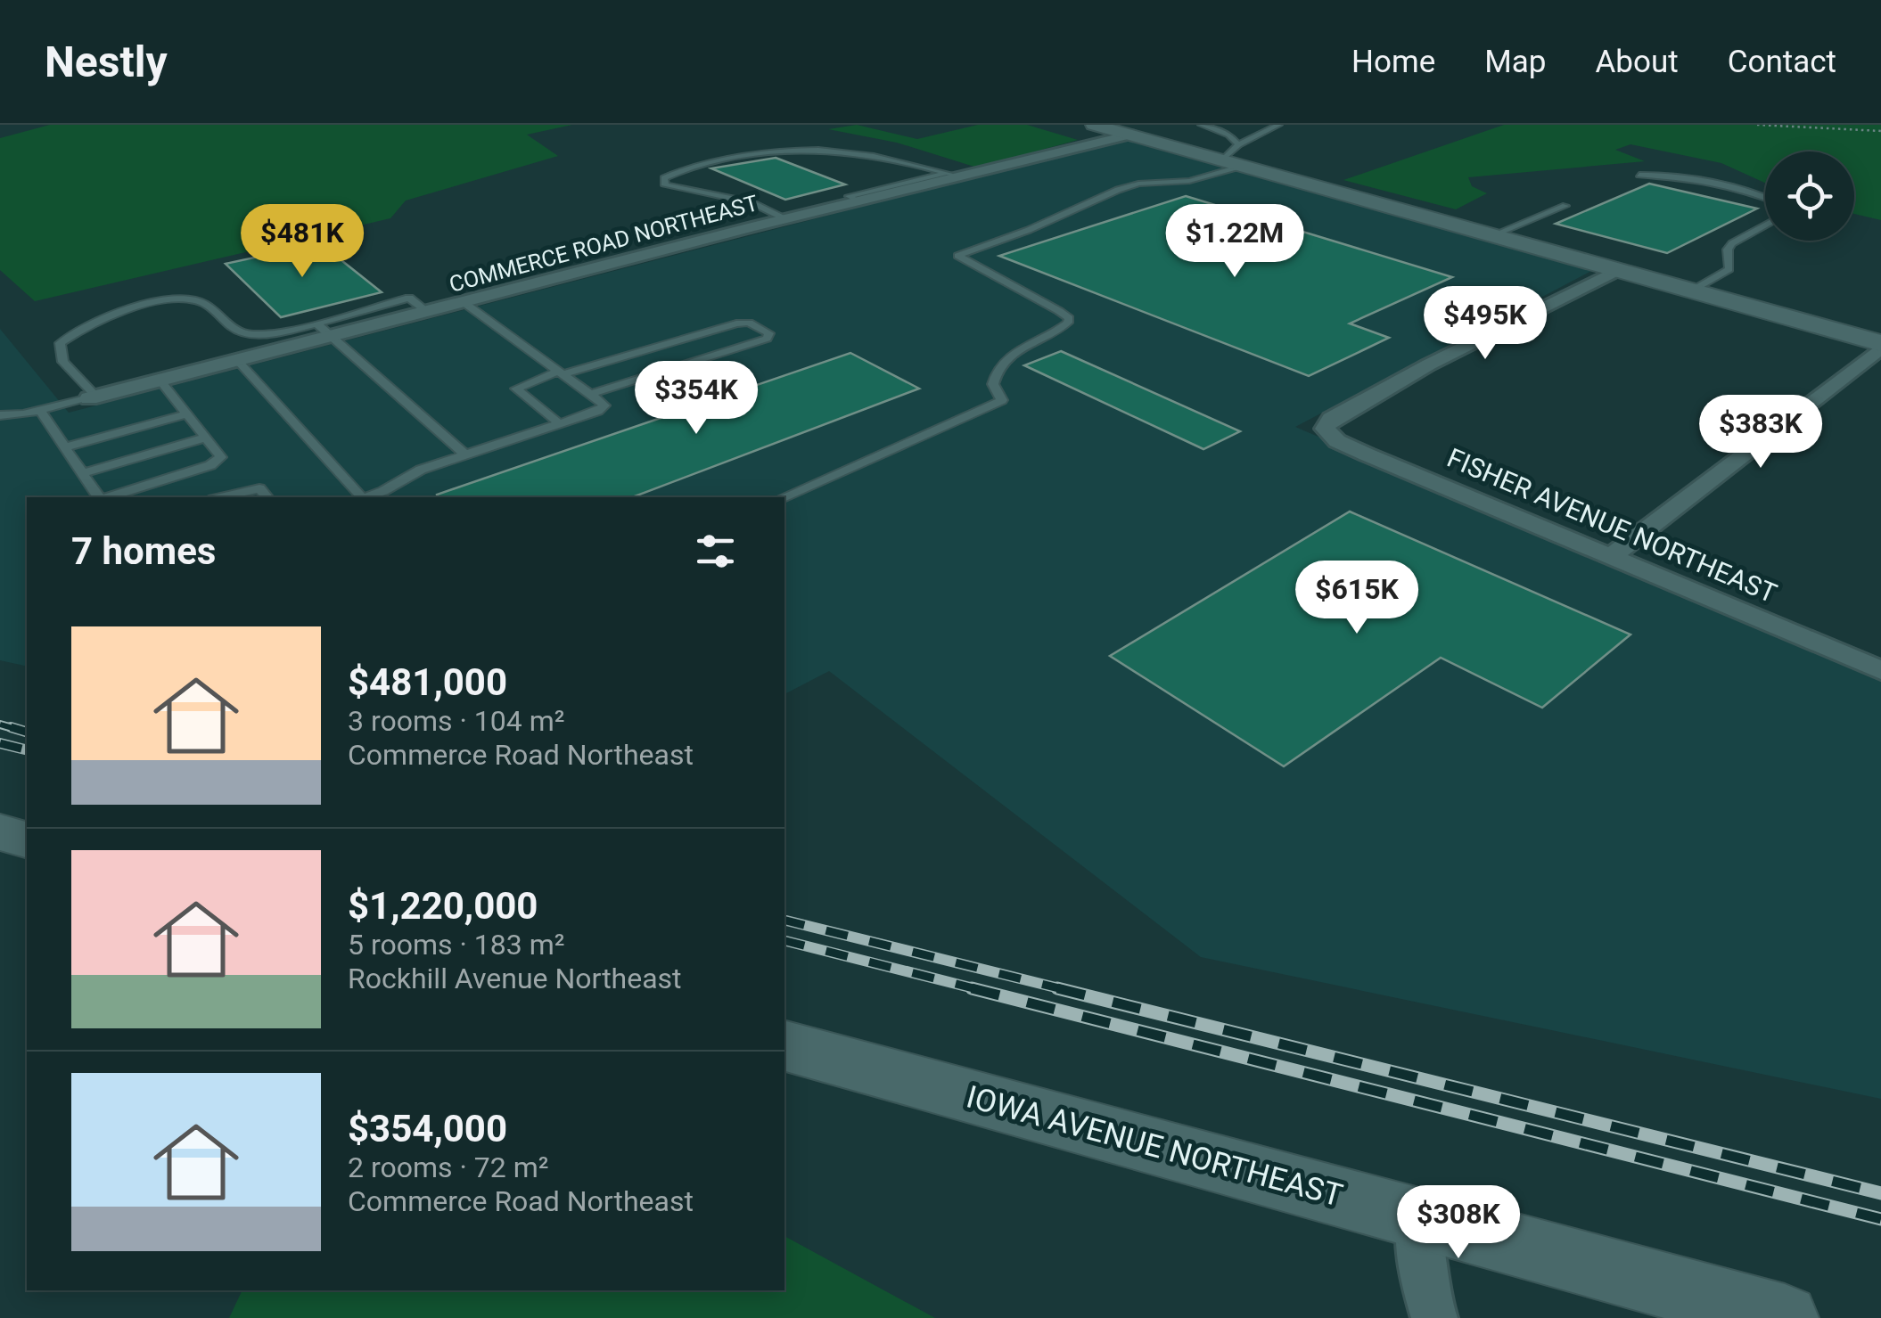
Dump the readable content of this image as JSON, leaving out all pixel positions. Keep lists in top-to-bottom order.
{
  "streets": {
    "street": ["COMMERCE ROAD NORTHEAST", "FISHER AVENUE NORTHEAST", "IOWA AVENUE NORTHEAST"]
  },
  "page": {
    "header": "Nestly",
    "nav": [
      "Home",
      "Map",
      "About",
      "Contact"
    ],
    "price": [
      "$481K",
      "$1.22M",
      "$495K",
      "$354K",
      "$383K",
      "$615K",
      "$308K"
    ],
    "heading": "7 homes",
    "list": [
      {
        "name": "$481,000",
        "note": "3 rooms · 104 m² · Commerce Road Northeast"
      },
      {
        "name": "$1,220,000",
        "note": "5 rooms · 183 m² · Rockhill Avenue Northeast"
      },
      {
        "name": "$354,000",
        "note": "2 rooms · 72 m² · Commerce Road Northeast"
      }
    ]
  }
}
